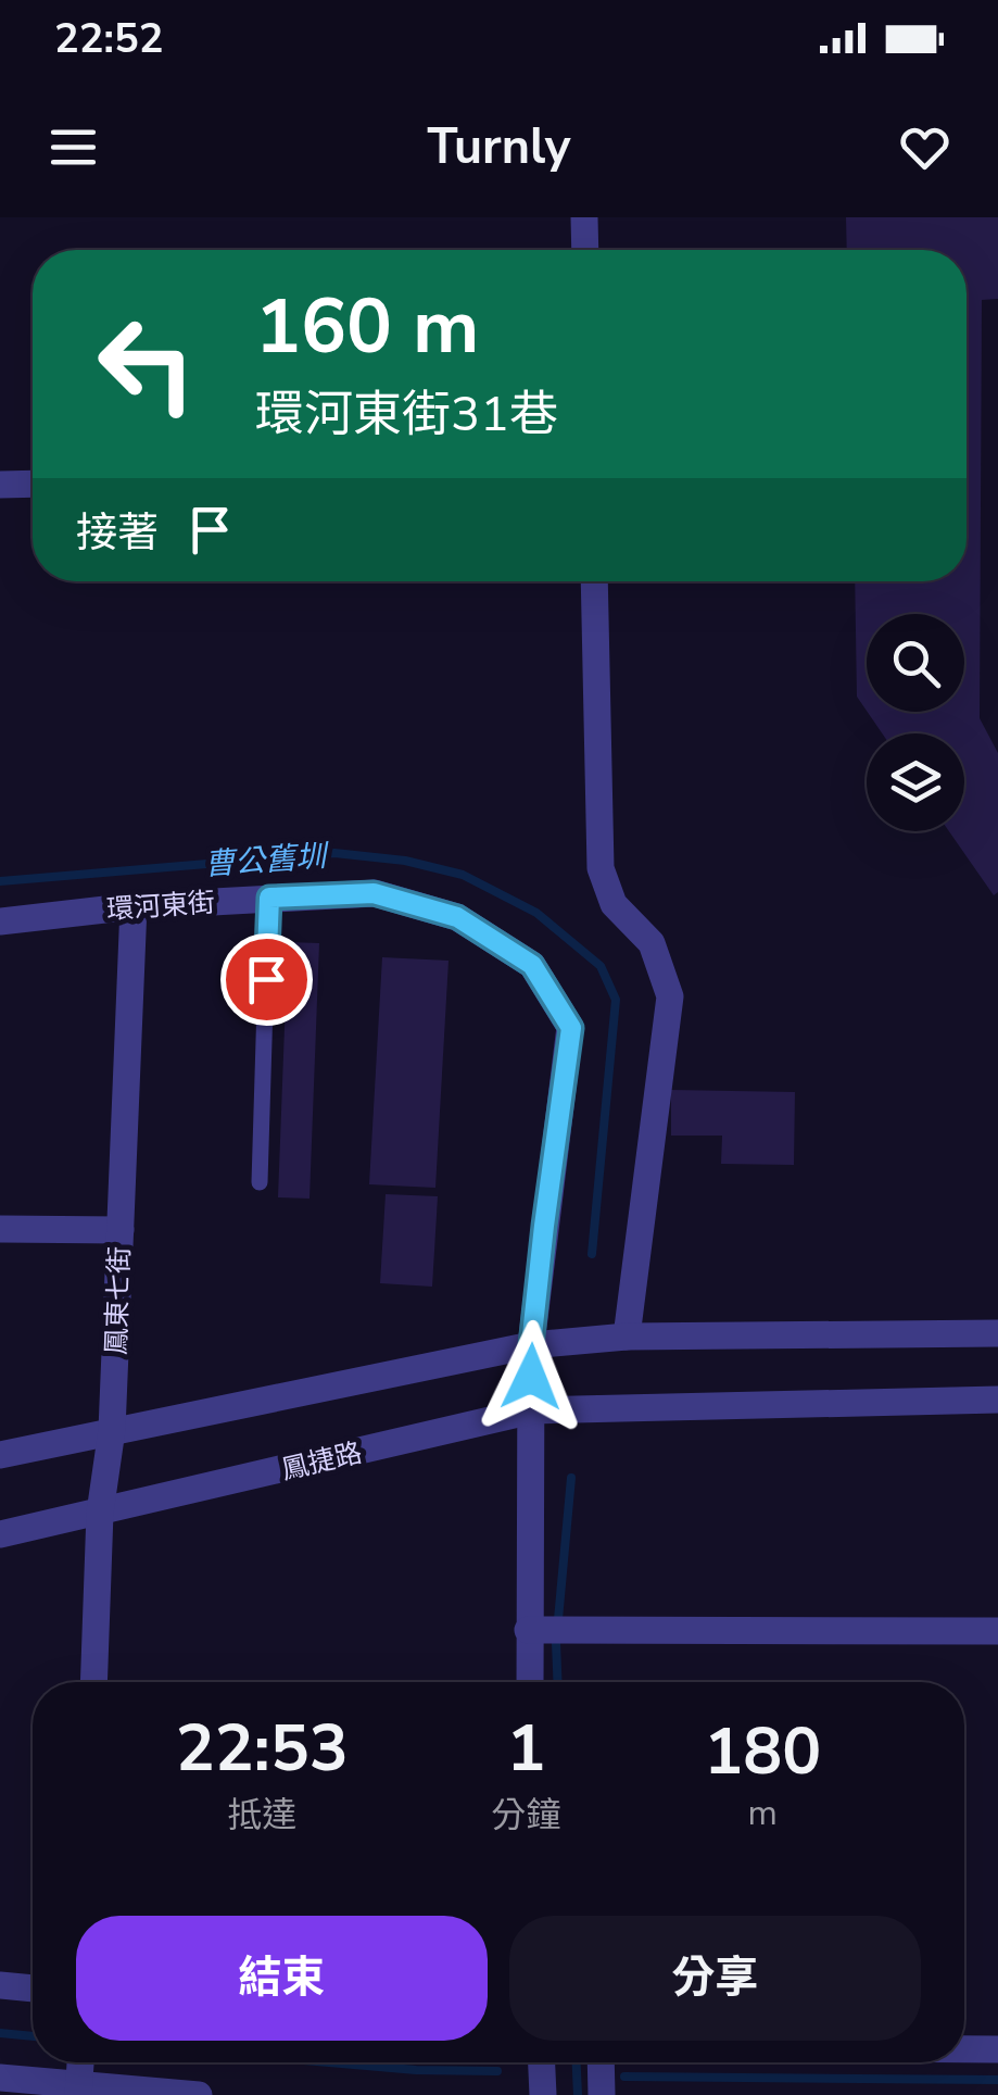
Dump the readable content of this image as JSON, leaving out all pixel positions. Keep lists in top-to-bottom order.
{
  "streets": {
    "street": ["環河東街", "鳳東七街", "鳳捷路"]
  },
  "crossings": [
    ["環河東街", "鳳東七街"],
    ["環河東街", "鳳捷路"],
    ["鳳東七街", "鳳捷路"]
  ],
  "water": ["曹公舊圳"],
  "page": {
    "status": "22:52",
    "header": "Turnly",
    "turn": ["160 m", "環河東街31巷"],
    "then": "接著",
    "eta": [
      "22:53",
      "抵達",
      "1",
      "分鐘",
      "180",
      "m"
    ],
    "buttons": ["結束", "分享"]
  }
}
